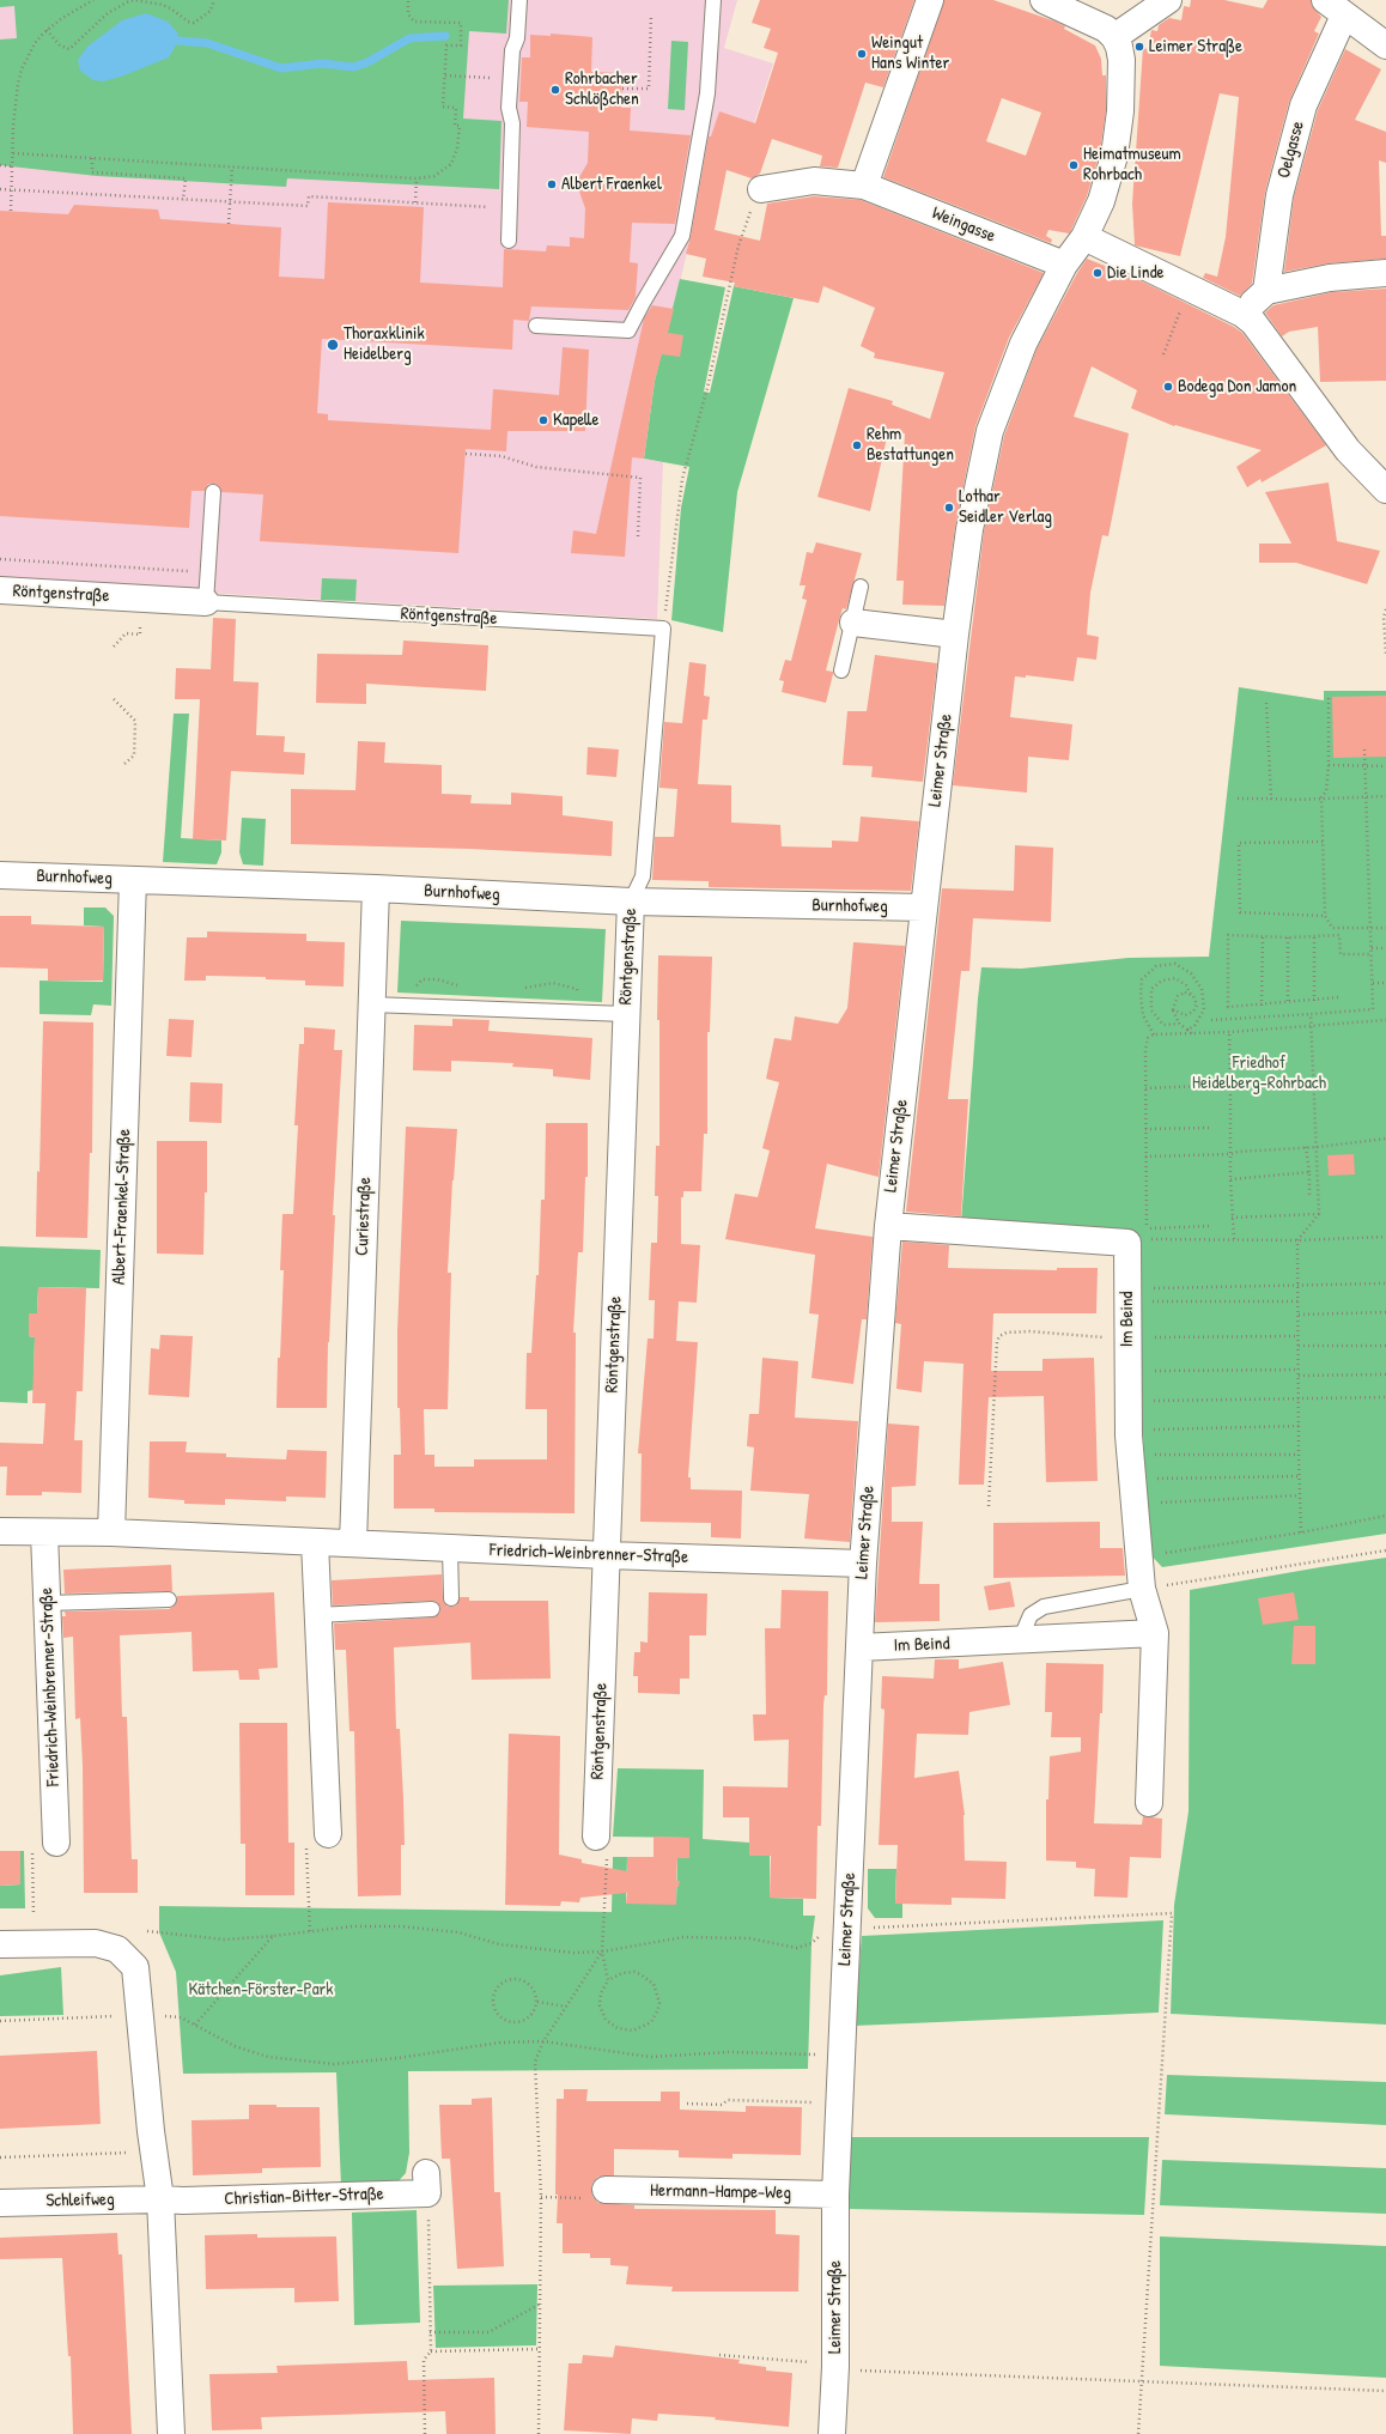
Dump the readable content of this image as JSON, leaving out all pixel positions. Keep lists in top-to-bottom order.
{
  "streets": {
    "street": [
      "Oelgasse",
      "Weingasse",
      "Röntgenstraße",
      "Leimer Straße",
      "Burnhofweg",
      "Albert-Fraenkel-Straße",
      "Curiestraße",
      "Im Beind",
      "Friedrich-Weinbrenner-Straße",
      "Hermann-Hampe-Weg",
      "Christian-Bitter-Straße",
      "Schleifweg"
    ]
  },
  "crossings": [
    ["Weingasse", "Leimer Straße"],
    ["Röntgenstraße", "Burnhofweg"],
    ["Röntgenstraße", "Friedrich-Weinbrenner-Straße"],
    ["Leimer Straße", "Burnhofweg"],
    ["Leimer Straße", "Im Beind"],
    ["Leimer Straße", "Friedrich-Weinbrenner-Straße"],
    ["Leimer Straße", "Hermann-Hampe-Weg"],
    ["Burnhofweg", "Albert-Fraenkel-Straße"],
    ["Burnhofweg", "Curiestraße"],
    ["Albert-Fraenkel-Straße", "Friedrich-Weinbrenner-Straße"],
    ["Curiestraße", "Friedrich-Weinbrenner-Straße"],
    ["Christian-Bitter-Straße", "Schleifweg"]
  ],
  "parks": ["Friedhof Heidelberg-Rohrbach", "Kätchen-Förster-Park"],
  "places": [
    "Leimer Straße",
    "Weingut Hans Winter",
    "Rohrbacher Schlößchen",
    "Heimatmuseum Rohrbach",
    "Albert Fraenkel",
    "Die Linde",
    "Thoraxklinik Heidelberg",
    "Bodega Don Jamon",
    "Kapelle",
    "Rehm Bestattungen",
    "Lothar Seidler Verlag"
  ]
}
